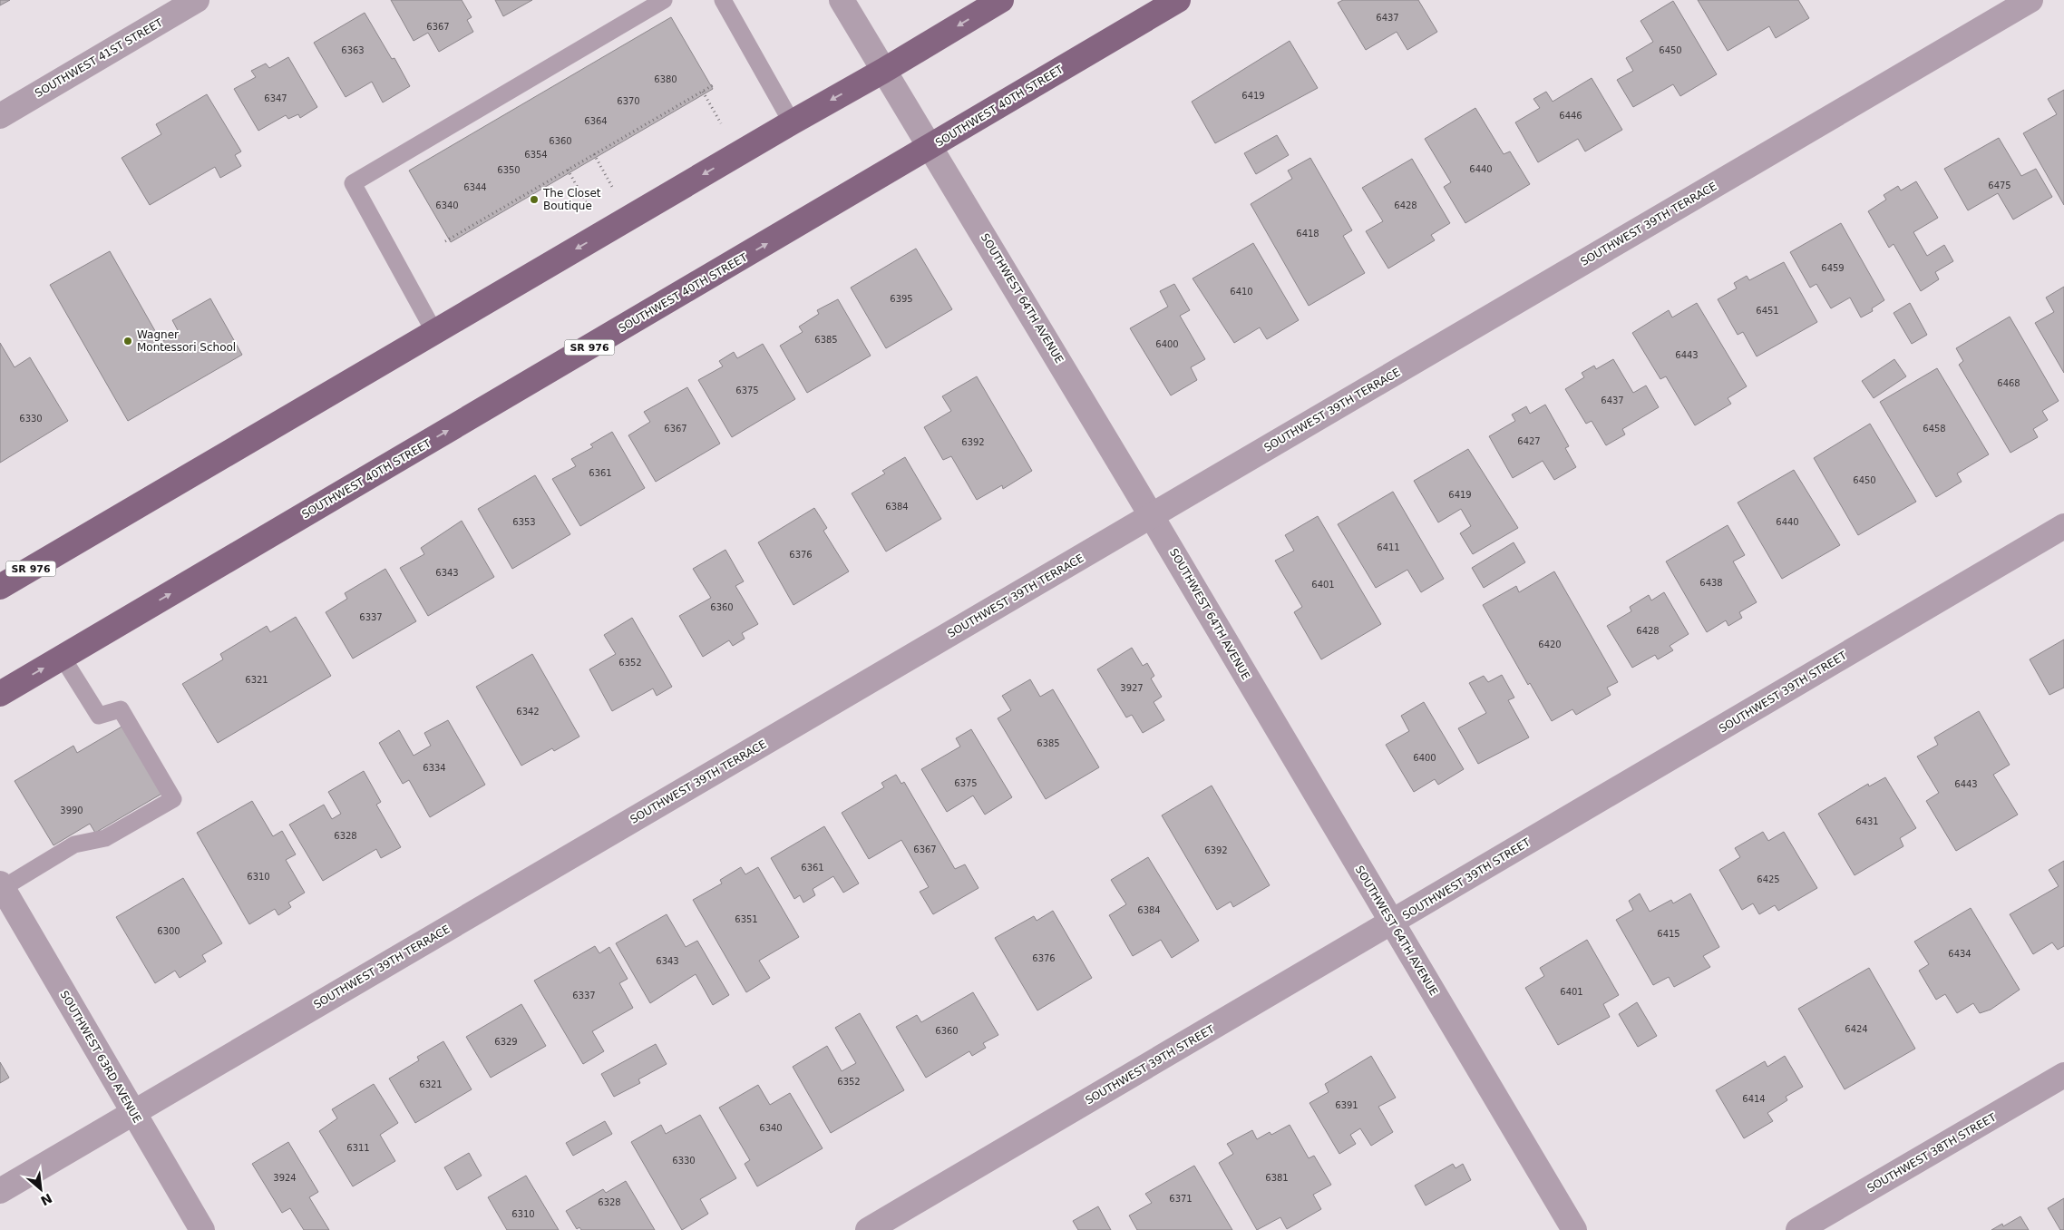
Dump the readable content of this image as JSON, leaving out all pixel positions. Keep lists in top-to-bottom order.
{
  "streets": {
    "main road": ["SOUTHWEST 40TH STREET", "SR 976"],
    "street": [
      "SOUTHWEST 41ST STREET",
      "SOUTHWEST 39TH TERRACE",
      "SOUTHWEST 64TH AVENUE",
      "SOUTHWEST 39TH STREET",
      "SOUTHWEST 63RD AVENUE",
      "SOUTHWEST 38TH STREET"
    ]
  },
  "crossings": [
    ["SOUTHWEST 40TH STREET", "SOUTHWEST 64TH AVENUE"],
    ["SOUTHWEST 39TH TERRACE", "SOUTHWEST 64TH AVENUE"],
    ["SOUTHWEST 39TH TERRACE", "SOUTHWEST 63RD AVENUE"],
    ["SOUTHWEST 64TH AVENUE", "SR 976"],
    ["SOUTHWEST 64TH AVENUE", "SOUTHWEST 39TH STREET"]
  ],
  "places": ["The Closet Boutique", "Wagner Montessori School"],
  "house_numbers": [
    "6437",
    "6367",
    "6363",
    "6450",
    "6380",
    "6419",
    "6347",
    "6370",
    "6446",
    "6364",
    "6360",
    "6354",
    "6440",
    "6350",
    "6475",
    "6344",
    "6340",
    "6428",
    "6418",
    "6459",
    "6410",
    "6395",
    "6451",
    "6385",
    "6400",
    "6443",
    "6468",
    "6375",
    "6437",
    "6330",
    "6367",
    "6458",
    "6427",
    "6392",
    "6361",
    "6450",
    "6419",
    "6384",
    "6353",
    "6440",
    "6411",
    "6376",
    "6343",
    "6438",
    "6401",
    "6360",
    "6337",
    "6428",
    "6420",
    "6352",
    "6321",
    "3927",
    "6342",
    "6385",
    "6400",
    "6334",
    "6375",
    "6443",
    "3990",
    "6431",
    "6328",
    "6367",
    "6392",
    "6361",
    "6310",
    "6425",
    "6384",
    "6351",
    "6300",
    "6415",
    "6434",
    "6376",
    "6343",
    "6401",
    "6337",
    "6424",
    "6360",
    "6329",
    "6352",
    "6321",
    "6414",
    "6391",
    "6340",
    "6311",
    "6330",
    "3924",
    "6381",
    "6371",
    "6328",
    "6310"
  ],
  "north": "bottom right"
}
